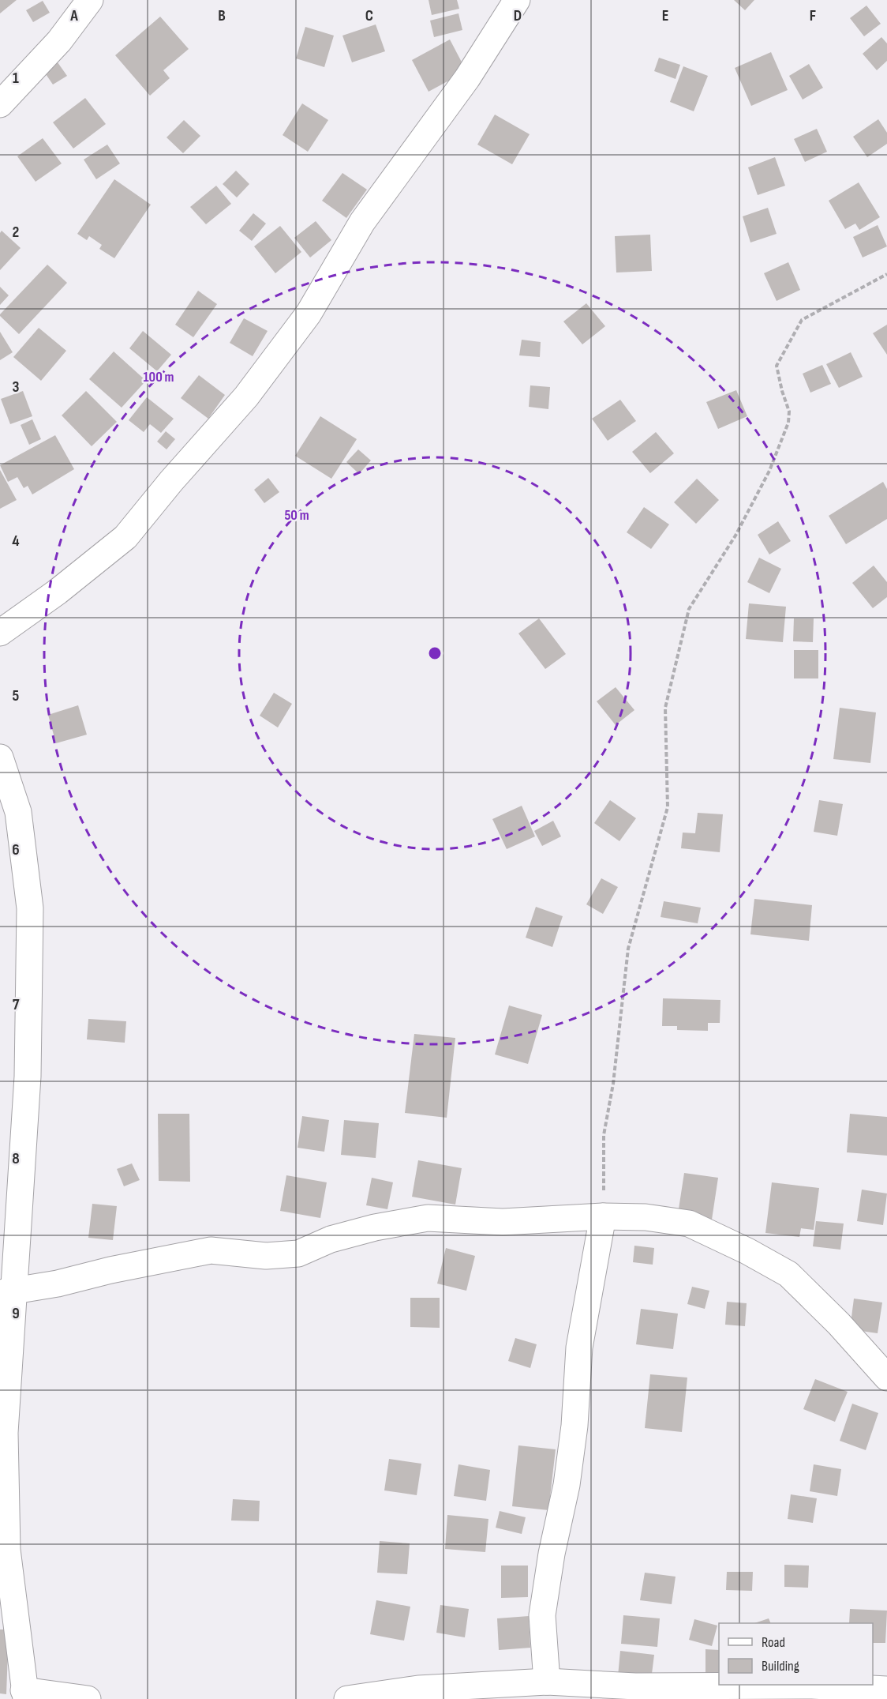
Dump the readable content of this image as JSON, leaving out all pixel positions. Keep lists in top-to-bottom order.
{
  "legend": ["Road", "Building"],
  "grid": {
    "columns": [
      "A",
      "B",
      "C",
      "D",
      "E",
      "F"
    ],
    "rows": [
      "1",
      "2",
      "3",
      "4",
      "5",
      "6",
      "7",
      "8",
      "9"
    ]
  },
  "rings": ["100 m", "50 m"]
}
